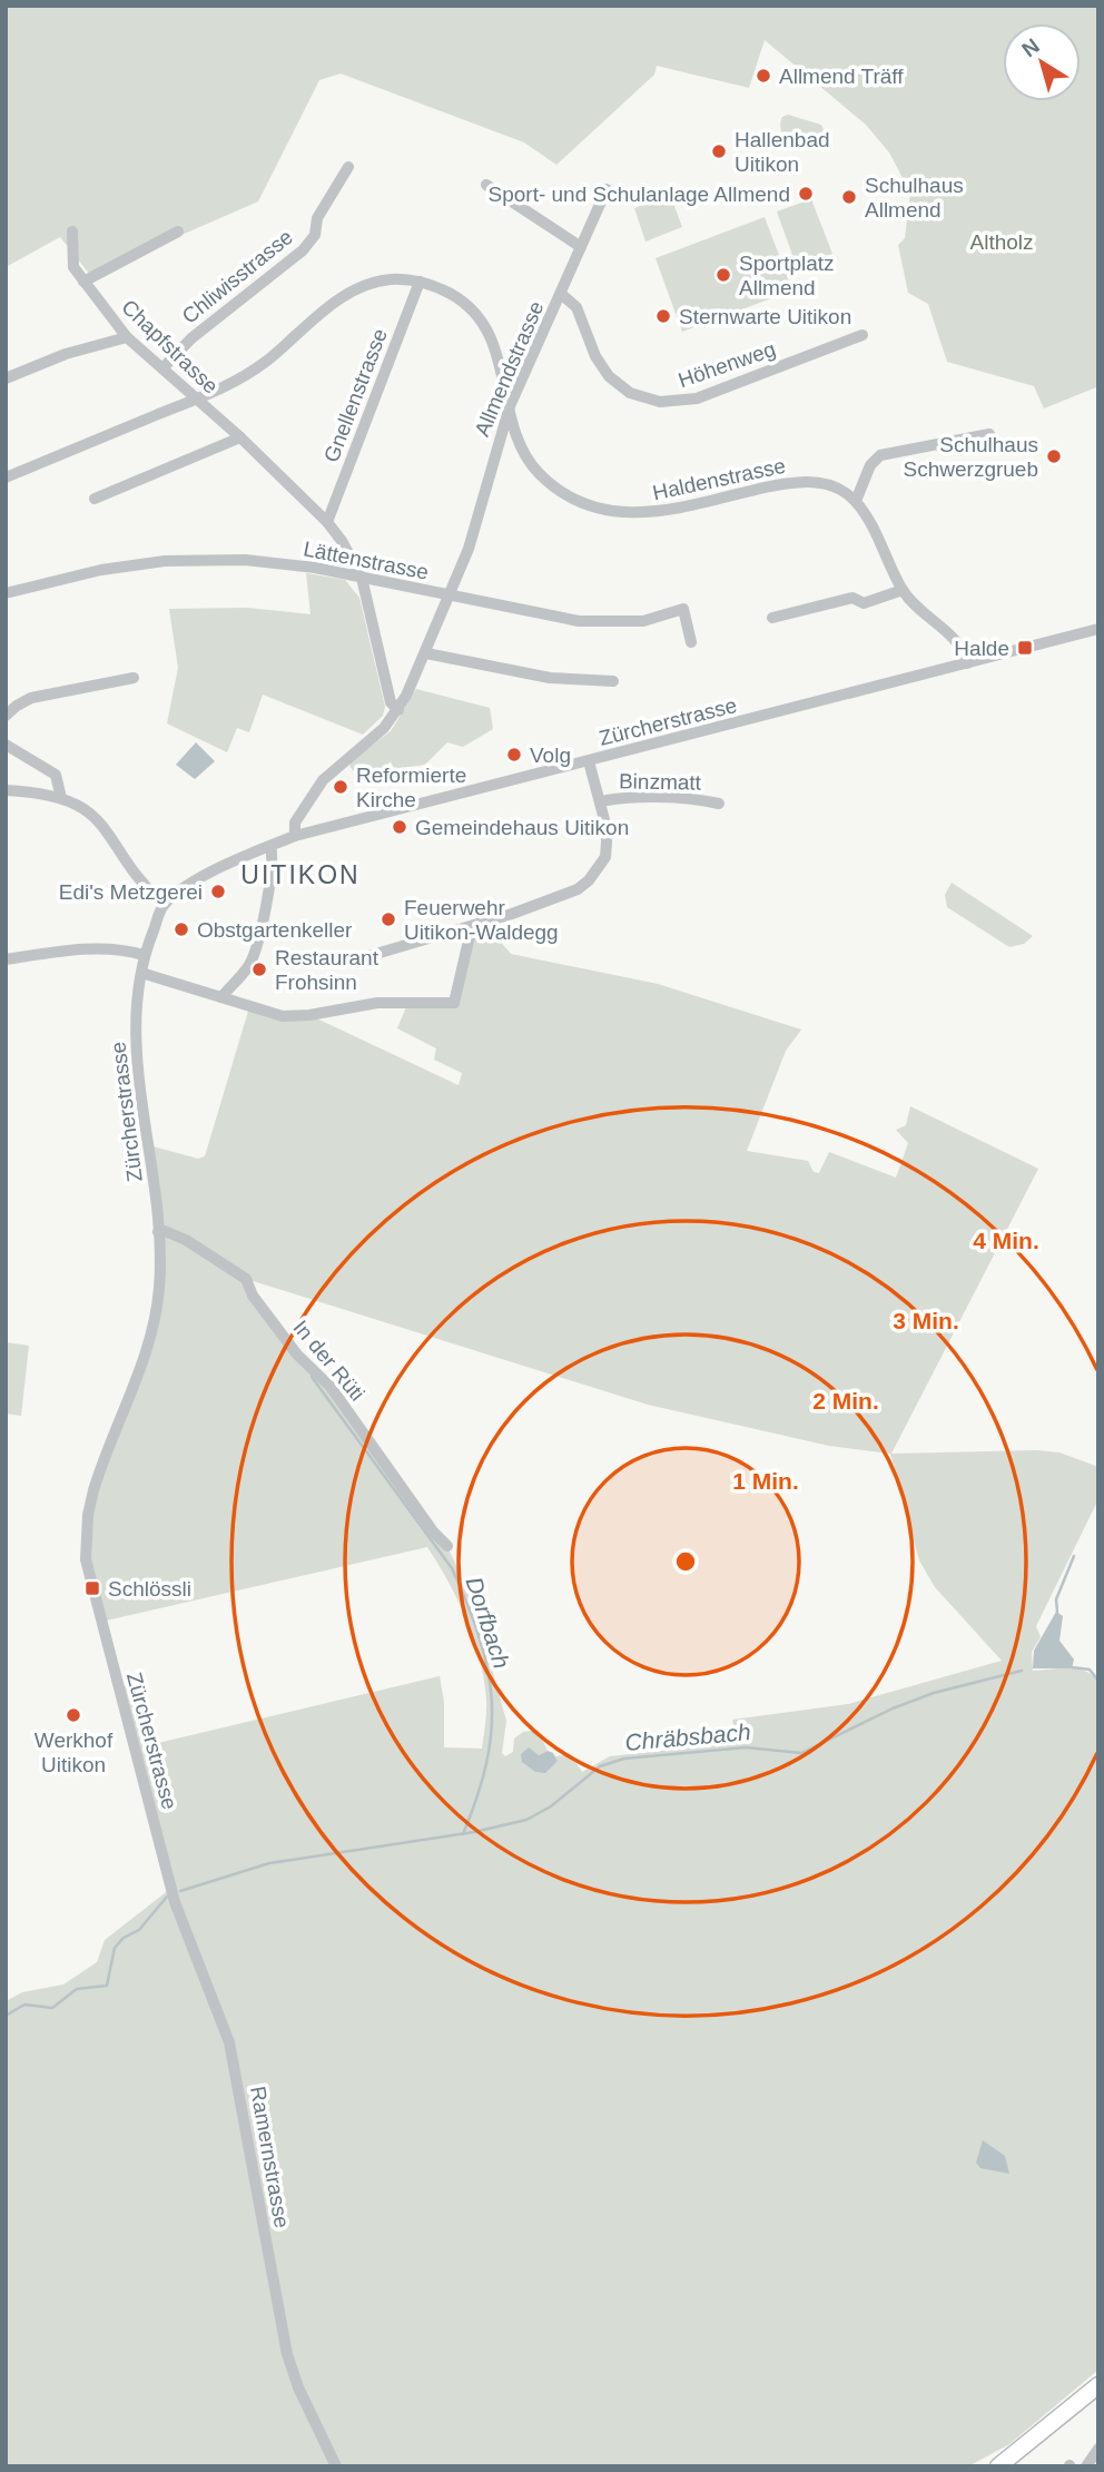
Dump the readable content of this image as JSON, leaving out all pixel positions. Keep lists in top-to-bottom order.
{
  "streets": {
    "street": [
      "Chliwisstrasse",
      "Chapfstrasse",
      "Höhenweg",
      "Allmendstrasse",
      "Gnellenstrasse",
      "Haldenstrasse",
      "Lättenstrasse",
      "Zürcherstrasse",
      "Binzmatt",
      "In der Rüti",
      "Ramernstrasse"
    ]
  },
  "crossings": [
    ["Chliwisstrasse", "Chapfstrasse"],
    ["Chapfstrasse", "Allmendstrasse"],
    ["Chapfstrasse", "Gnellenstrasse"],
    ["Chapfstrasse", "Haldenstrasse"],
    ["Chapfstrasse", "Lättenstrasse"],
    ["Höhenweg", "Allmendstrasse"],
    ["Allmendstrasse", "Haldenstrasse"],
    ["Allmendstrasse", "Lättenstrasse"],
    ["Allmendstrasse", "Zürcherstrasse"],
    ["Gnellenstrasse", "Haldenstrasse"],
    ["Zürcherstrasse", "In der Rüti"],
    ["Zürcherstrasse", "Ramernstrasse"]
  ],
  "districts": ["UITIKON"],
  "water": ["Dorfbach", "Chräbsbach"],
  "parks": ["Altholz"],
  "places": {
    "other": [
      "Allmend Träff",
      "Hallenbad Uitikon",
      "Sport- und Schulanlage Allmend",
      "Schulhaus Allmend",
      "Sportplatz Allmend",
      "Sternwarte Uitikon",
      "Schulhaus Schwerzgrueb",
      "Volg",
      "Reformierte Kirche",
      "Gemeindehaus Uitikon",
      "Edi's Metzgerei",
      "Feuerwehr Uitikon-Waldegg",
      "Obstgartenkeller",
      "Restaurant Frohsinn",
      "Werkhof Uitikon"
    ],
    "transit": ["Halde", "Schlössli"]
  },
  "north": "top left",
  "rings": [
    "4 Min.",
    "3 Min.",
    "2 Min.",
    "1 Min."
  ]
}
